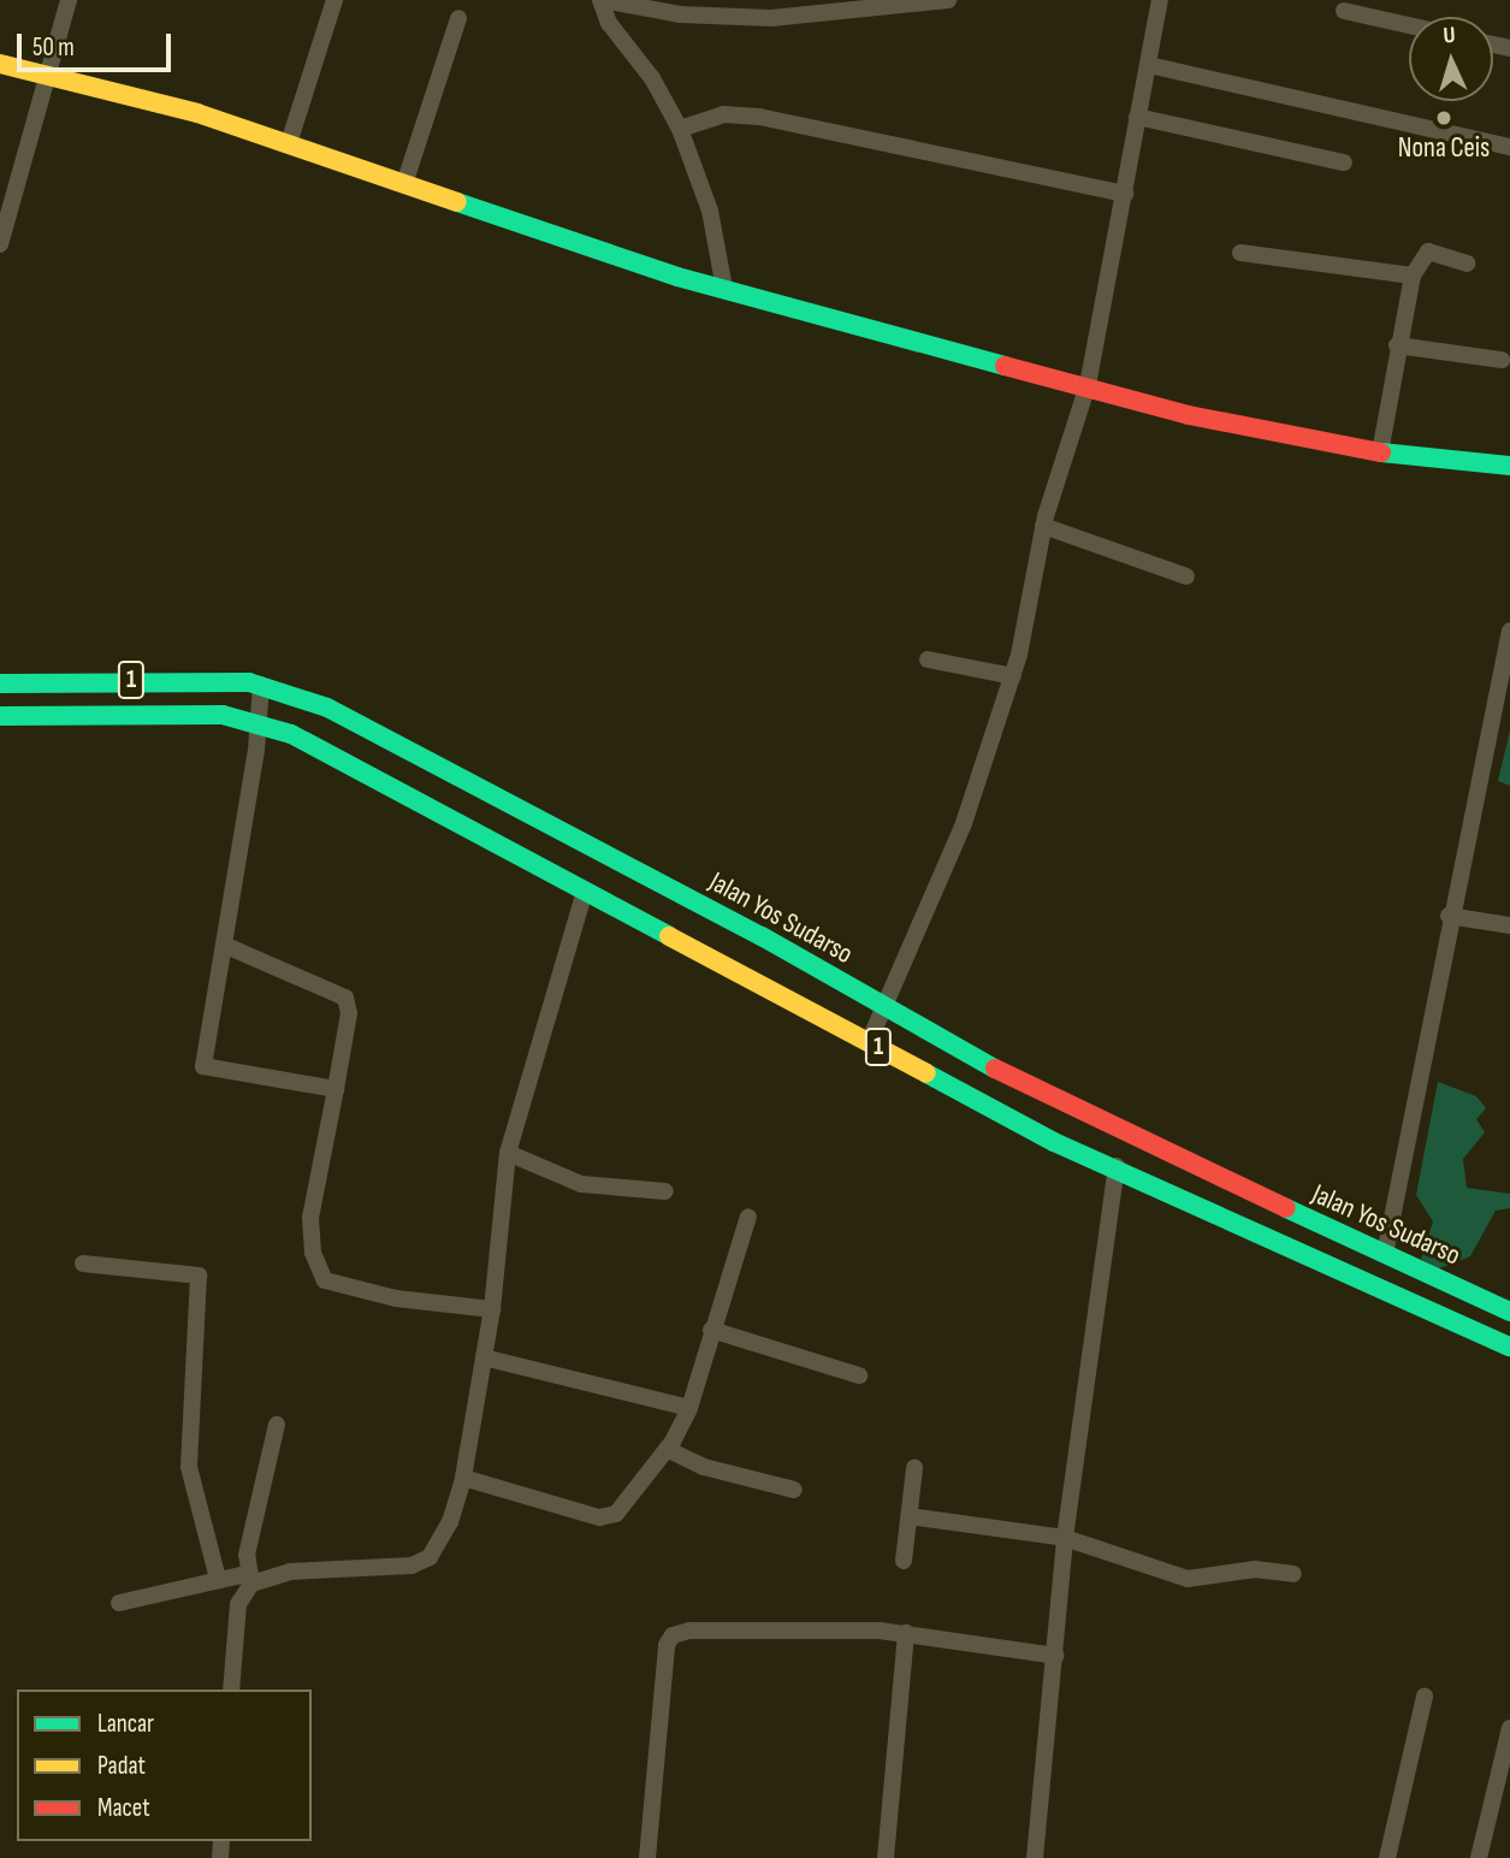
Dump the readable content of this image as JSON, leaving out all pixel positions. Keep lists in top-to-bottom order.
{
  "streets": {
    "main road": ["1", "Jalan Yos Sudarso"]
  },
  "places": ["Nona Ceis"],
  "legend": ["Lancar", "Padat", "Macet"],
  "scale_bar": "50 m",
  "north": "top"
}
